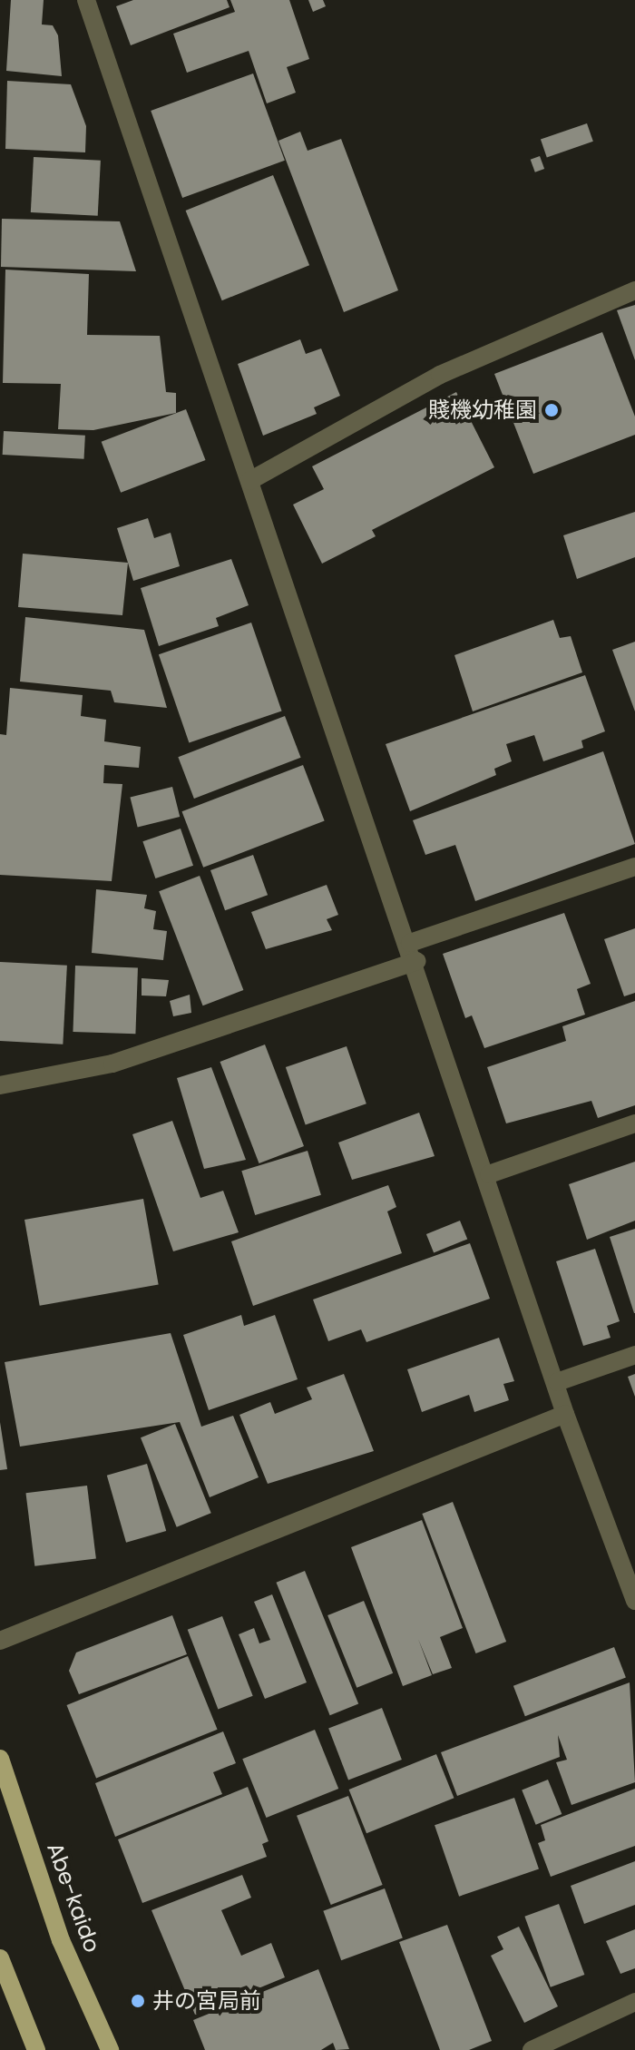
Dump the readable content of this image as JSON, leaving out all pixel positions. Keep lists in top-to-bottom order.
{
  "streets": {
    "main road": ["Abe-kaido"]
  },
  "places": ["賤機幼稚園", "井の宮局前"]
}
